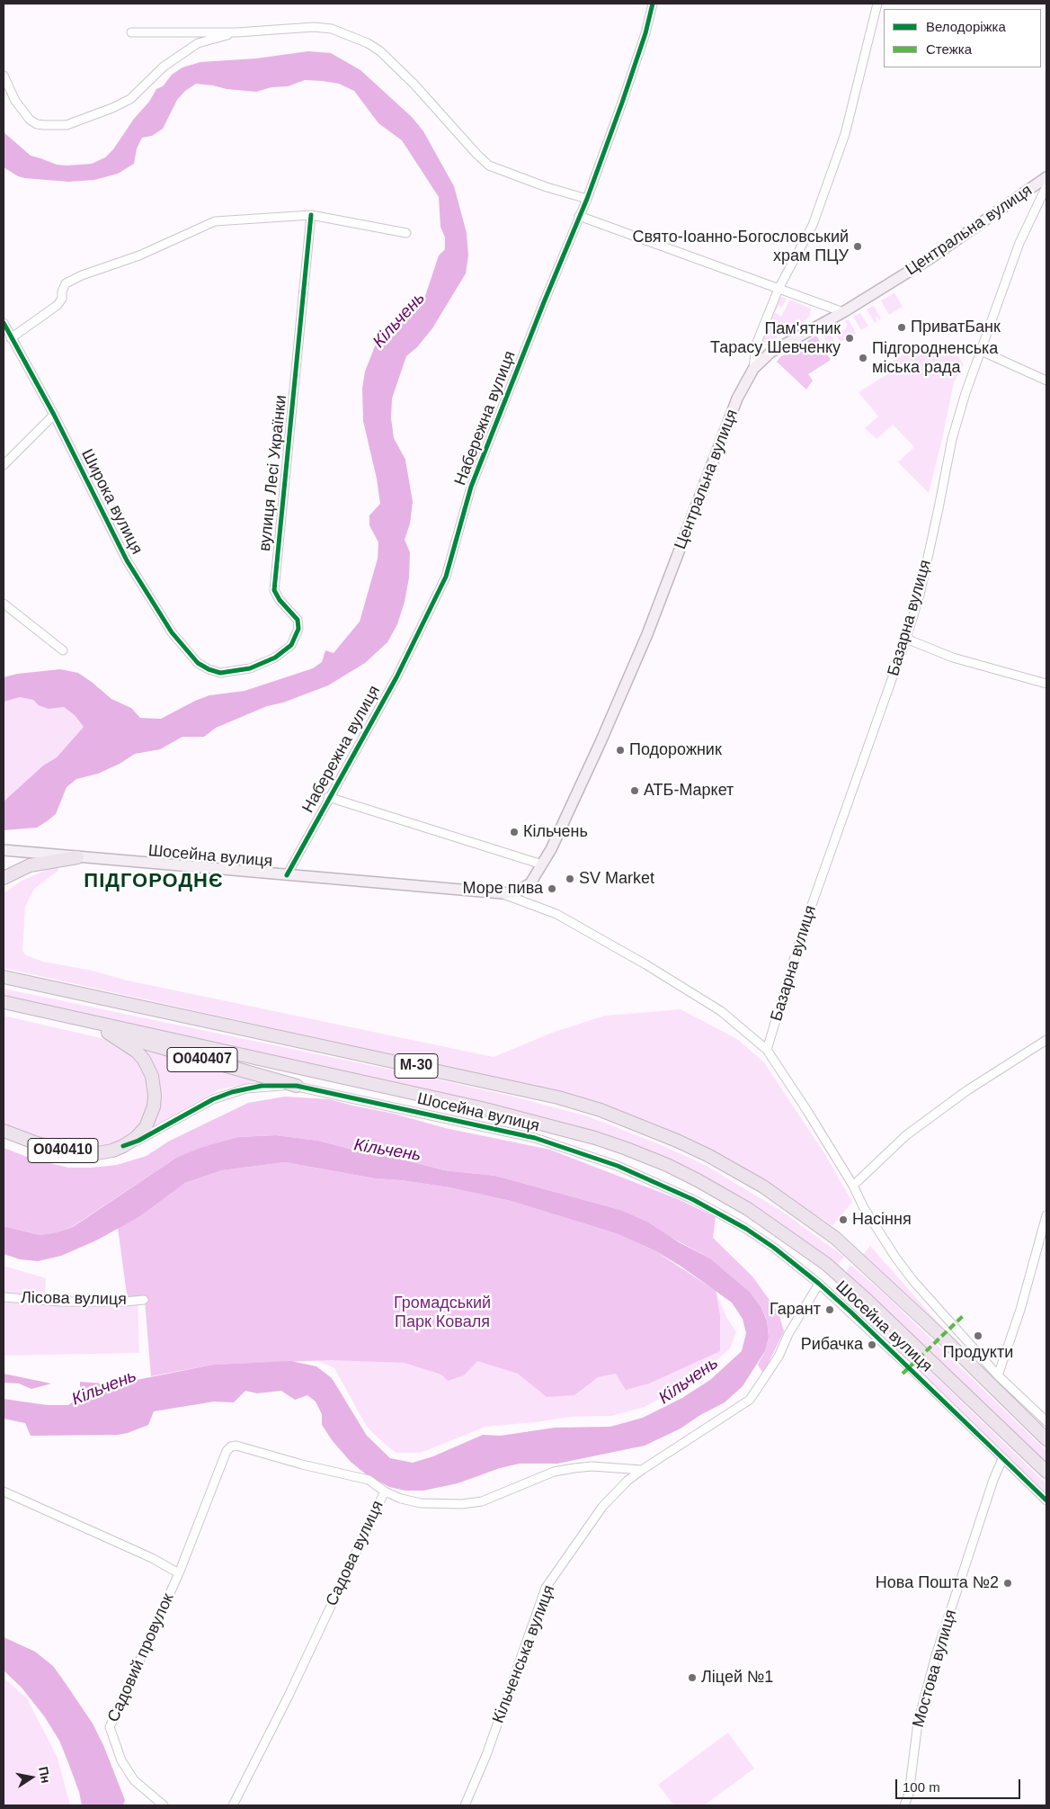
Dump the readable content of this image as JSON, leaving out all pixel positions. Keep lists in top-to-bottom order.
{
  "streets": {
    "highway": ["О040407", "М-30", "О040410"],
    "main road": ["Центральна вулиця", "Шосейна вулиця"],
    "street": [
      "Набережна вулиця",
      "вулиця Лесі Українки",
      "Широка вулиця",
      "Базарна вулиця",
      "Лісова вулиця",
      "Садова вулиця",
      "Кільченська вулиця",
      "Садовий провулок",
      "Мостова вулиця"
    ]
  },
  "crossings": [
    ["Центральна вулиця", "Шосейна вулиця"],
    ["Набережна вулиця", "Шосейна вулиця"],
    ["вулиця Лесі Українки", "Широка вулиця"],
    ["Базарна вулиця", "Шосейна вулиця"],
    ["Шосейна вулиця", "О040407"],
    ["Шосейна вулиця", "О040410"],
    ["Шосейна вулиця", "Кільченська вулиця"],
    ["Шосейна вулиця", "Мостова вулиця"],
    ["О040407", "О040410"],
    ["М-30", "О040410"],
    ["Садова вулиця", "Кільченська вулиця"],
    ["Садова вулиця", "Садовий провулок"]
  ],
  "districts": ["ПІДГОРОДНЄ"],
  "water": ["Кільчень"],
  "parks": ["Громадський Парк Коваля"],
  "places": [
    "Свято-Іоанно-Богословський храм ПЦУ",
    "ПриватБанк",
    "Пам'ятник Тарасу Шевченку",
    "Підгородненська міська рада",
    "Подорожник",
    "АТБ-Маркет",
    "Кільчень",
    "SV Market",
    "Море пива",
    "Насіння",
    "Гарант",
    "Продукти",
    "Рибачка",
    "Нова Пошта №2",
    "Ліцей №1"
  ],
  "legend": ["Велодоріжка", "Стежка"],
  "scale_bar": "100 m",
  "north": "right"
}
